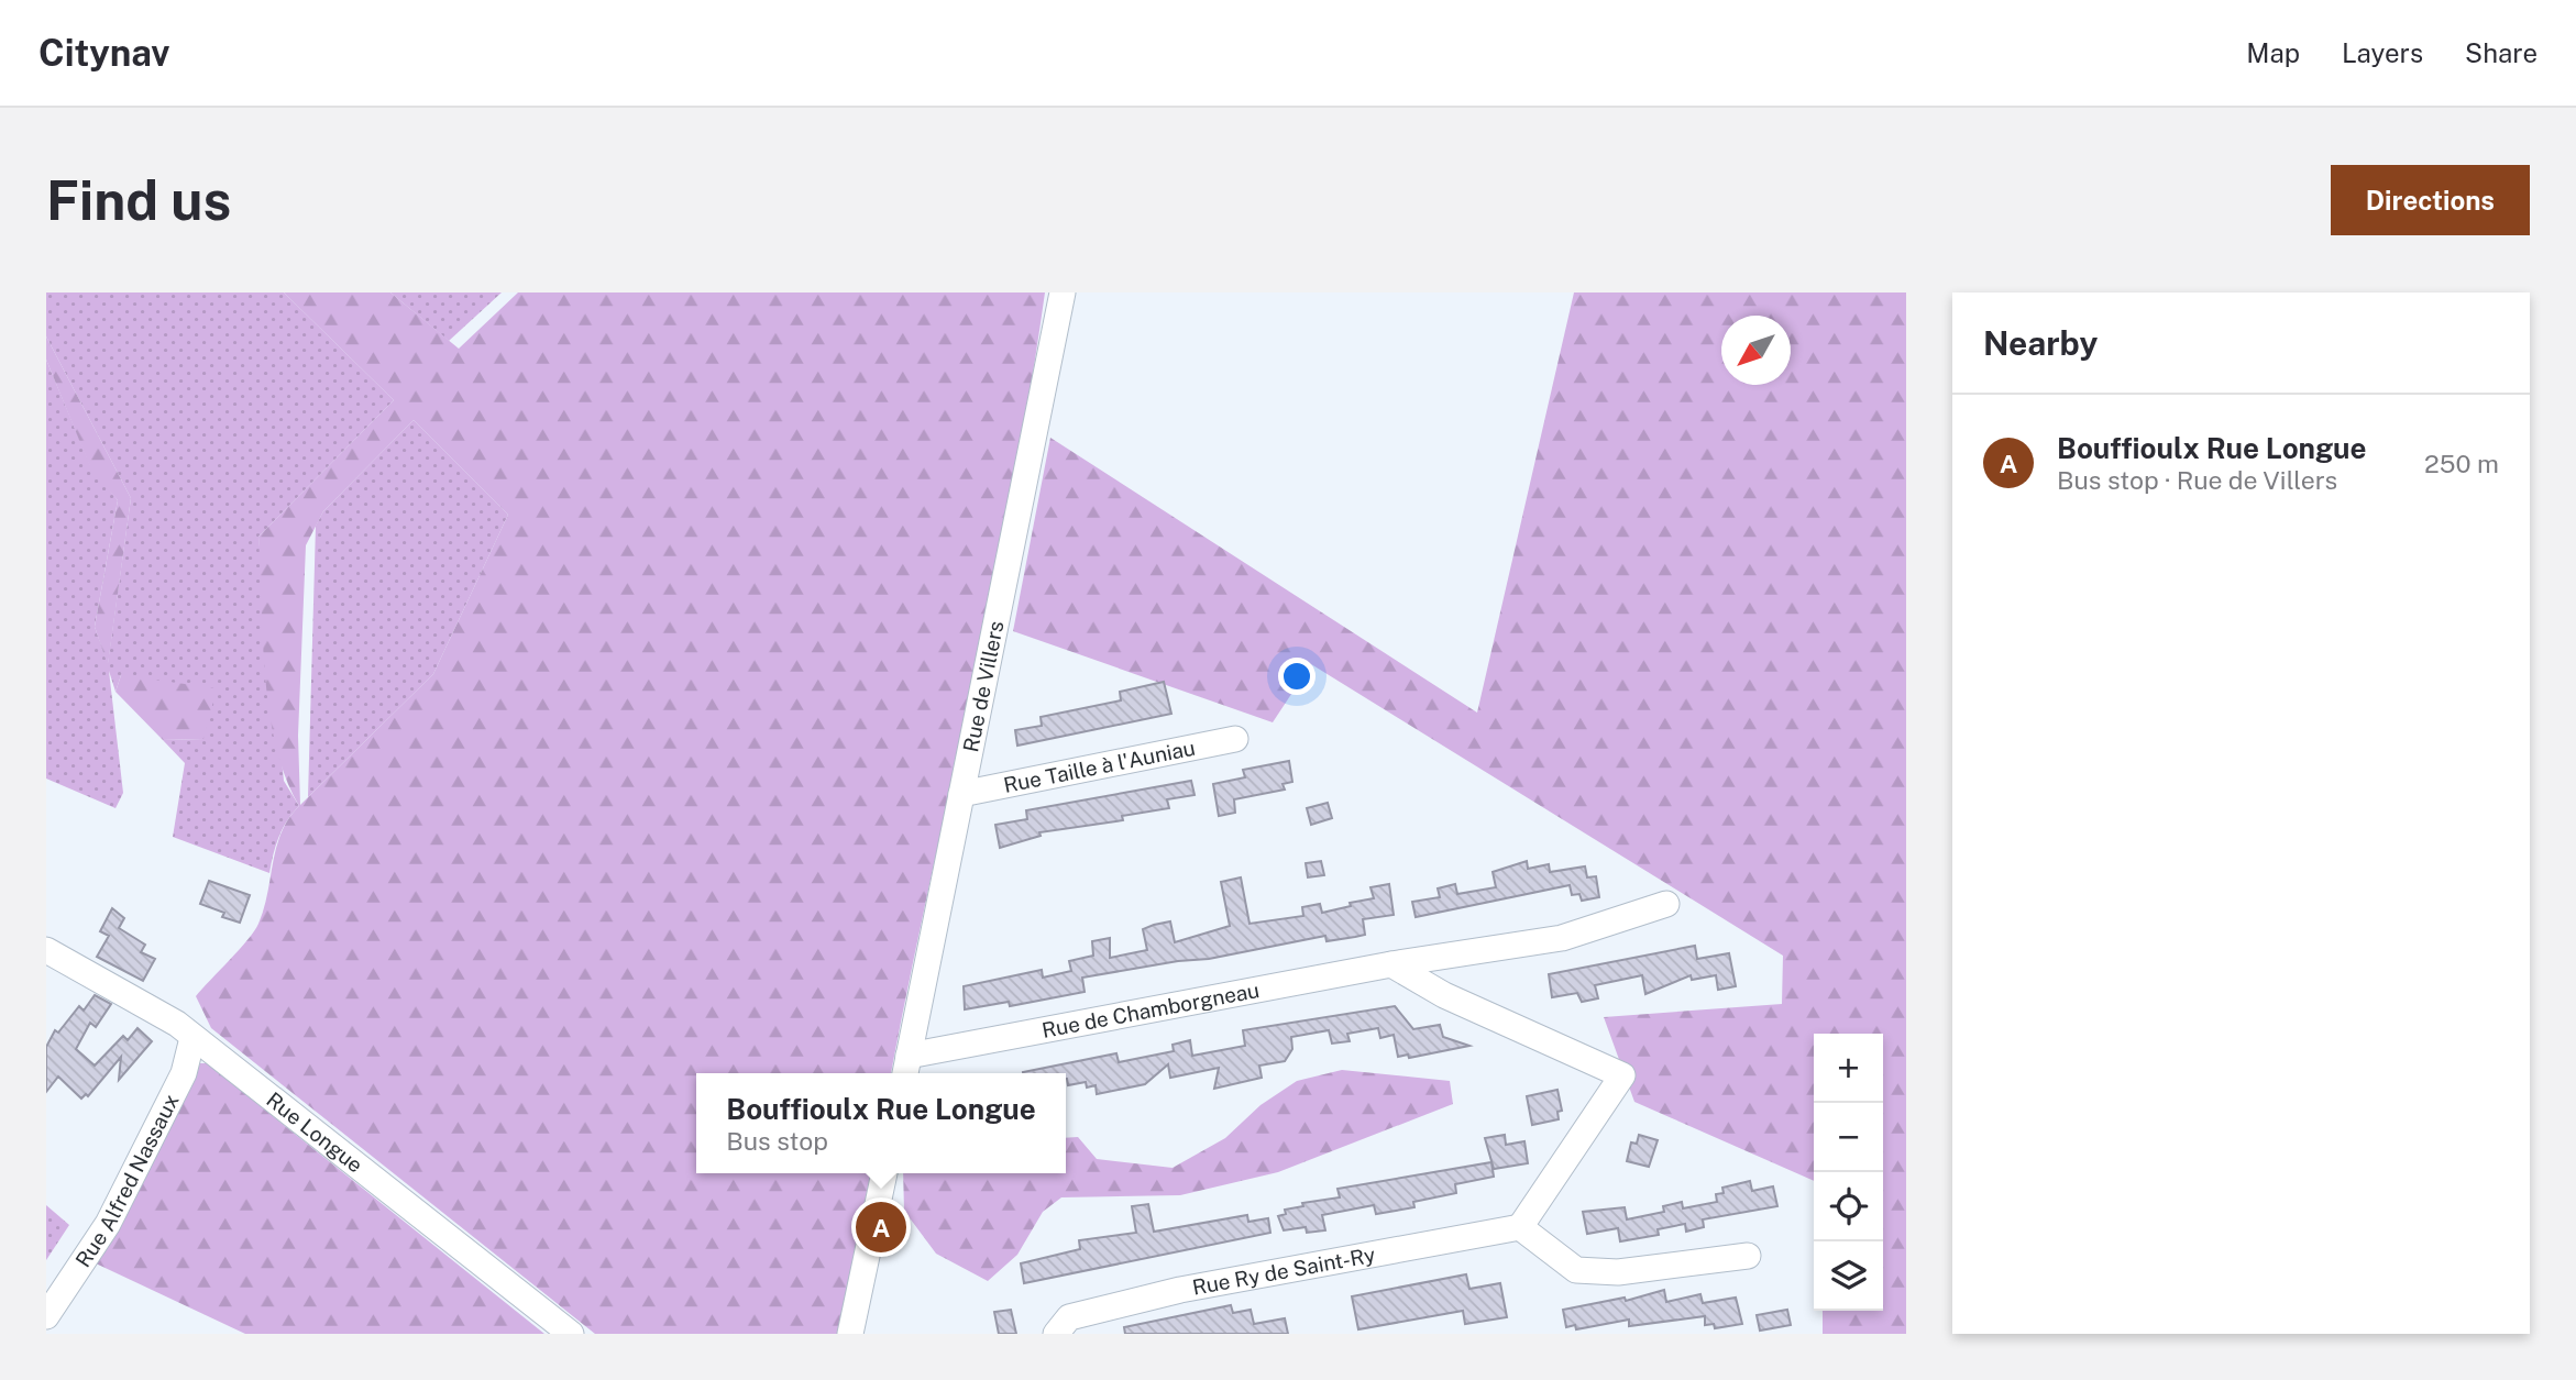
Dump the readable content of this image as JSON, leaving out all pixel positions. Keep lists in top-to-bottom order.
{
  "streets": {
    "street": [
      "Rue de Villers",
      "Rue Taille à l'Auniau",
      "Rue de Chamborgneau",
      "Rue Longue",
      "Rue Alfred Nassaux",
      "Rue Ry de Saint-Ry"
    ]
  },
  "crossings": [
    ["Rue de Villers", "Rue Taille à l'Auniau"],
    ["Rue de Villers", "Rue de Chamborgneau"],
    ["Rue Longue", "Rue Alfred Nassaux"]
  ],
  "north": "bottom left",
  "page": {
    "header": "Citynav",
    "nav": ["Map", "Layers", "Share"],
    "buttons": "Directions",
    "title": "Find us",
    "heading": "Nearby",
    "list": [
      {
        "mark": "A",
        "name": "Bouffioulx Rue Longue",
        "note": "Bus stop · Rue de Villers",
        "value": "250 m"
      }
    ],
    "map_buttons": ["+", "−"],
    "popup": ["Bouffioulx Rue Longue", "Bus stop"],
    "pins": "A"
  }
}
